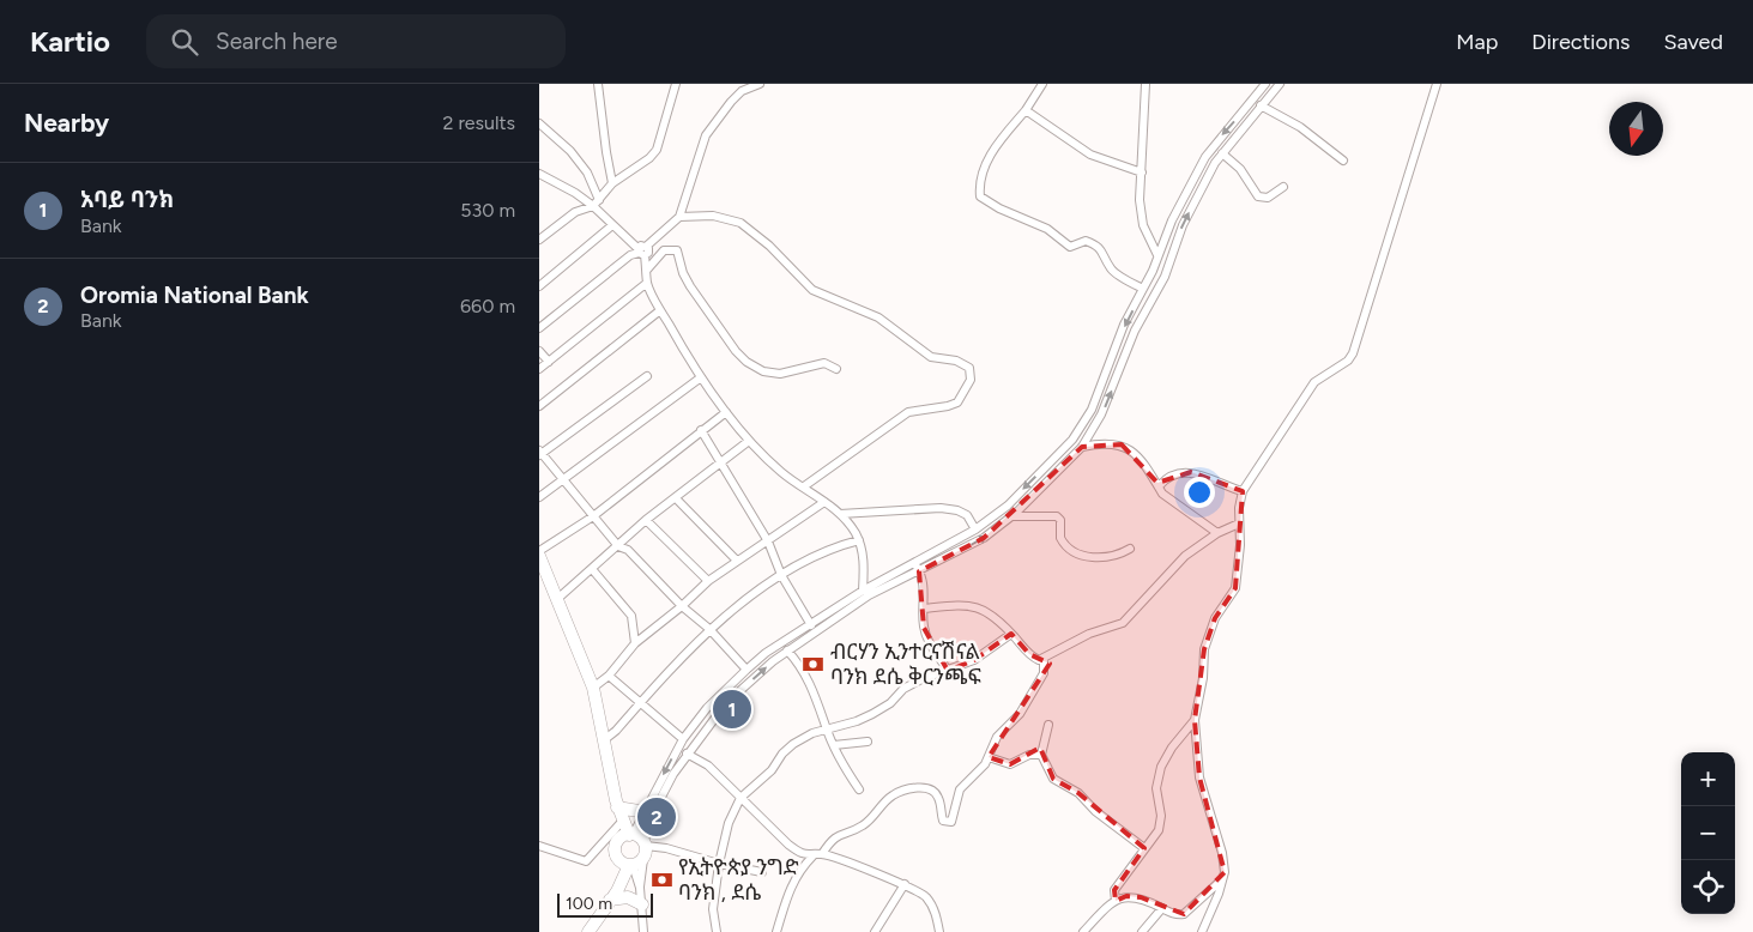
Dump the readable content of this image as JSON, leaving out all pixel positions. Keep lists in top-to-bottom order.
{
  "places": {
    "bank": ["ብርሃን ኢንተርናሽናል ባንክ ደሴ ቅርንጫፍ", "የኢትዮጵያ ንግድ ባንክ , ደሴ"]
  },
  "scale_bar": "100 m",
  "north": "bottom",
  "page": {
    "header": "Kartio",
    "search": "Search here",
    "nav": ["Map", "Directions", "Saved"],
    "heading": ["Nearby", "2 results"],
    "list": [
      {
        "mark": "1",
        "name": "አባይ ባንክ",
        "note": "Bank",
        "value": "530 m"
      },
      {
        "mark": "2",
        "name": "Oromia National Bank",
        "note": "Bank",
        "value": "660 m"
      }
    ],
    "pins": ["1", "2"],
    "map_buttons": ["+", "−"],
    "scale": "100 m"
  }
}
